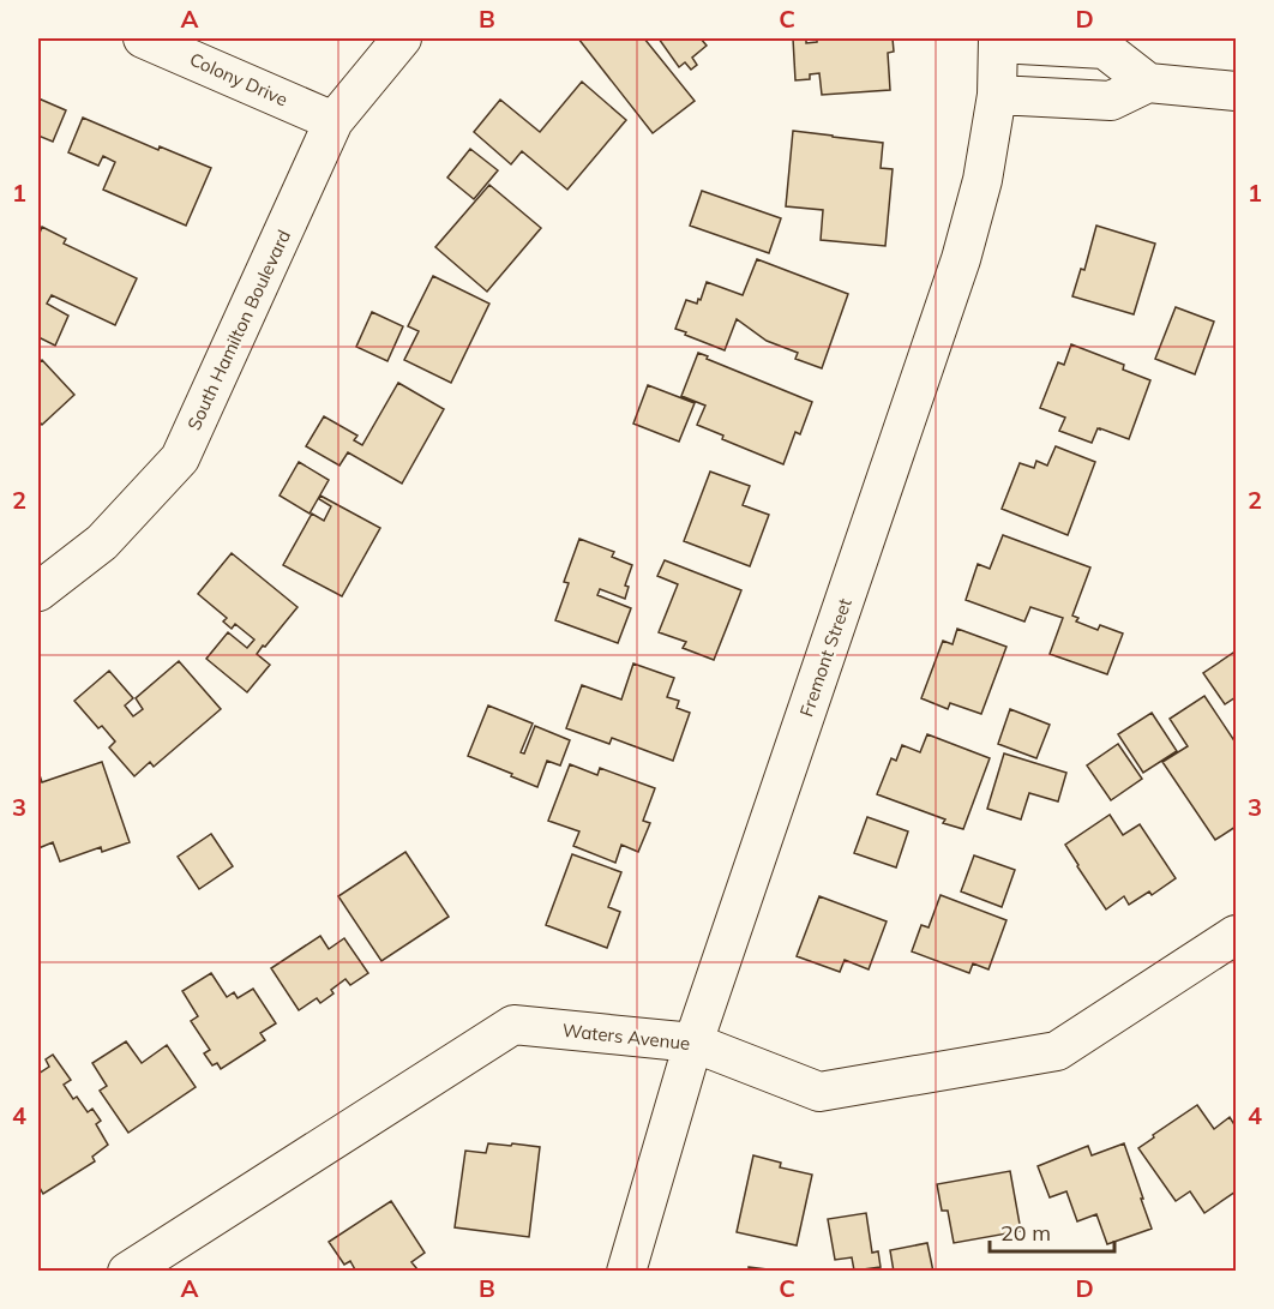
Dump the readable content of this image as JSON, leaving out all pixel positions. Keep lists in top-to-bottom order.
{
  "streets": {
    "street": [
      "Colony Drive",
      "South Hamilton Boulevard",
      "Fremont Street",
      "Waters Avenue"
    ]
  },
  "crossings": [
    ["Colony Drive", "South Hamilton Boulevard"],
    ["Fremont Street", "Waters Avenue"]
  ],
  "scale_bar": "20 m",
  "grid": {
    "columns": [
      "A",
      "B",
      "C",
      "D"
    ],
    "rows": [
      "1",
      "2",
      "3",
      "4"
    ]
  }
}
